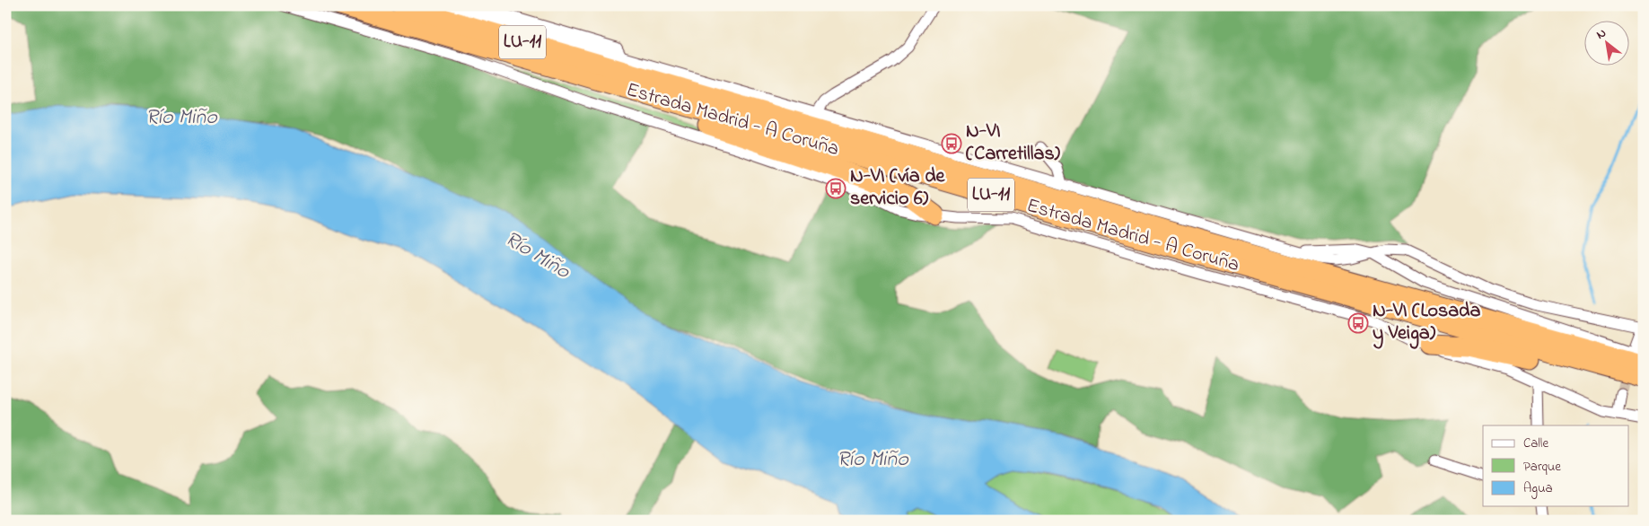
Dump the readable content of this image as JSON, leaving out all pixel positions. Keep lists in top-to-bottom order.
{
  "streets": {
    "highway": ["LU-11", "Estrada Madrid - A Coruña"]
  },
  "water": ["Río Miño"],
  "places": {
    "bus stop": ["N-VI (Carretillas)", "N-VI (vía de servicio 6)", "N-VI (Losada y Veiga)"]
  },
  "legend": ["Calle", "Parque", "Agua"],
  "north": "top left"
}
